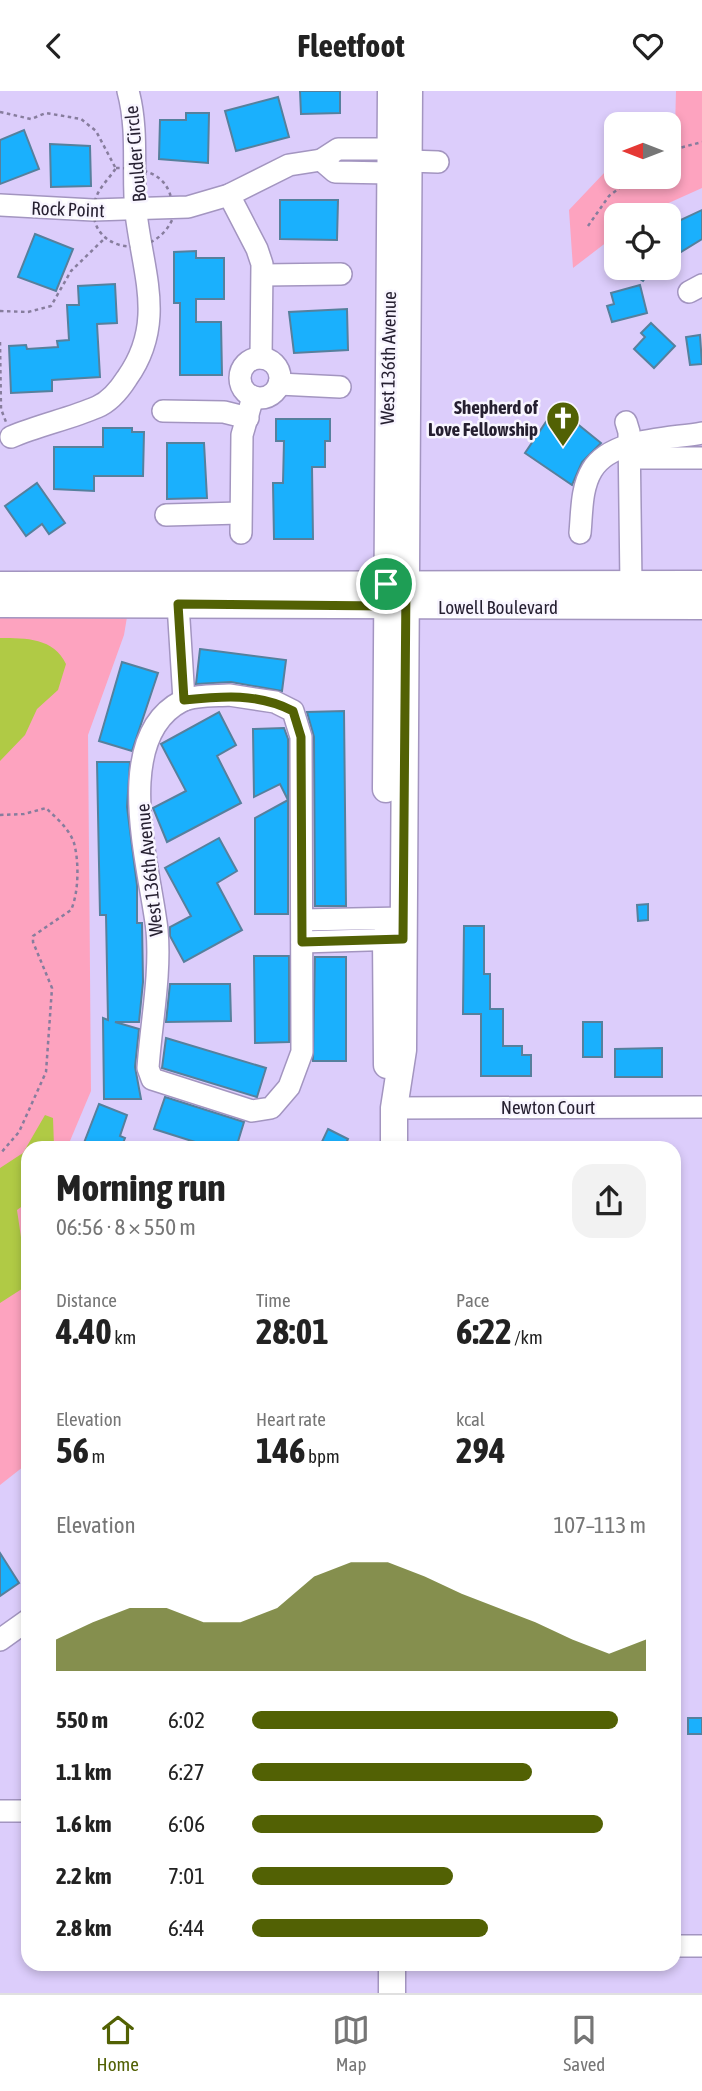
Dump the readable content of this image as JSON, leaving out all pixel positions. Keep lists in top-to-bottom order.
{
  "streets": {
    "main road": ["West 136th Avenue", "Lowell Boulevard"],
    "street": ["Boulder Circle", "Rock Point", "Newton Court"]
  },
  "crossings": [
    ["Boulder Circle", "Rock Point"],
    ["Boulder Circle", "West 136th Avenue"],
    ["West 136th Avenue", "Lowell Boulevard"],
    ["West 136th Avenue", "Newton Court"]
  ],
  "places": {
    "church": ["Shepherd of Love Fellowship"]
  },
  "north": "left",
  "page": {
    "header": "Fleetfoot",
    "heading": ["Morning run", "06:56 · 8 × 550 m"],
    "stats": [
      ["Distance", "4.40 km"],
      ["Time", "28:01"],
      ["Pace", "6:22 /km"],
      ["Elevation", "56 m"],
      ["Heart rate", "146 bpm"],
      ["kcal", "294"]
    ],
    "chart": ["Elevation", "107–113 m"],
    "list": [
      {
        "name": "550 m",
        "note": "6:02"
      },
      {
        "name": "1.1 km",
        "note": "6:27"
      },
      {
        "name": "1.6 km",
        "note": "6:06"
      },
      {
        "name": "2.2 km",
        "note": "7:01"
      },
      {
        "name": "2.8 km",
        "note": "6:44"
      }
    ],
    "tabs": ["Home", "Map", "Saved"]
  }
}
